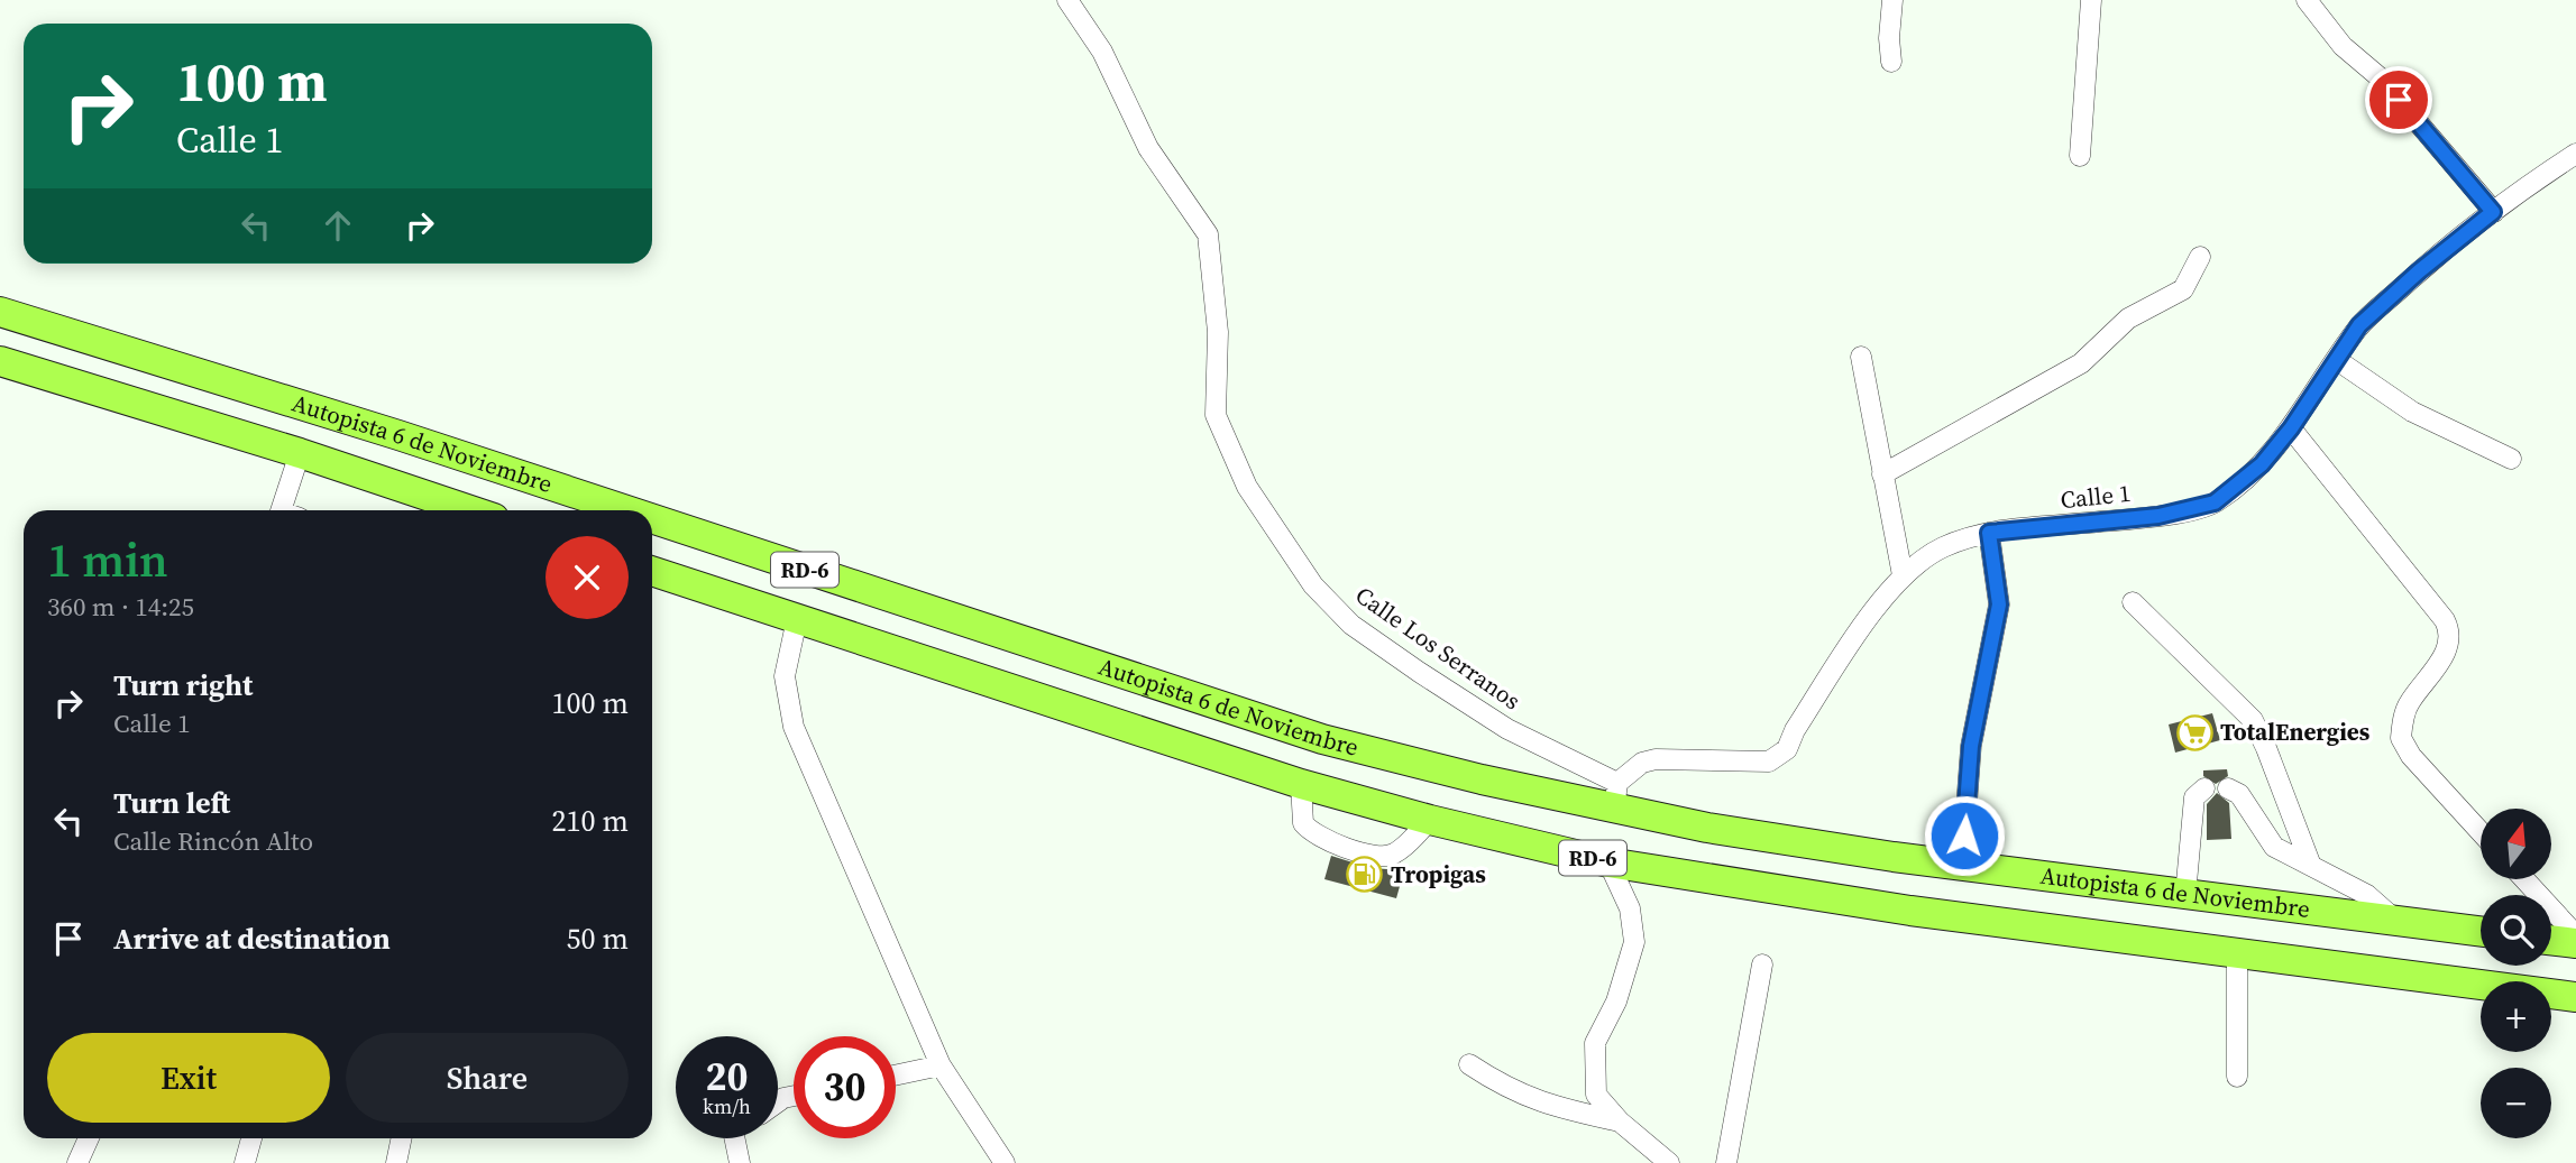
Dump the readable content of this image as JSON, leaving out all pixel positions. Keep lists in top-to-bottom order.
{
  "streets": {
    "highway": ["Autopista 6 de Noviembre", "RD-6"],
    "street": ["Calle 1", "Calle Los Serranos"]
  },
  "crossings": [
    ["Autopista 6 de Noviembre", "Calle 1"],
    ["Autopista 6 de Noviembre", "Calle Los Serranos"],
    ["Calle 1", "Calle Los Serranos"]
  ],
  "places": {
    "supermarket": ["TotalEnergies"],
    "fuel station": ["Tropigas"]
  },
  "north": "top",
  "page": {
    "turn": ["100 m", "Calle 1"],
    "heading": ["1 min", "360 m · 14:25"],
    "list": [
      {
        "name": "Turn right",
        "note": "Calle 1",
        "value": "100 m"
      },
      {
        "name": "Turn left",
        "note": "Calle Rincón Alto",
        "value": "210 m"
      },
      {
        "name": "Arrive at destination",
        "value": "50 m"
      }
    ],
    "map_buttons": ["+", "−"],
    "buttons": ["Exit", "Share"],
    "speed": "20 km/h",
    "limit": "30"
  }
}
